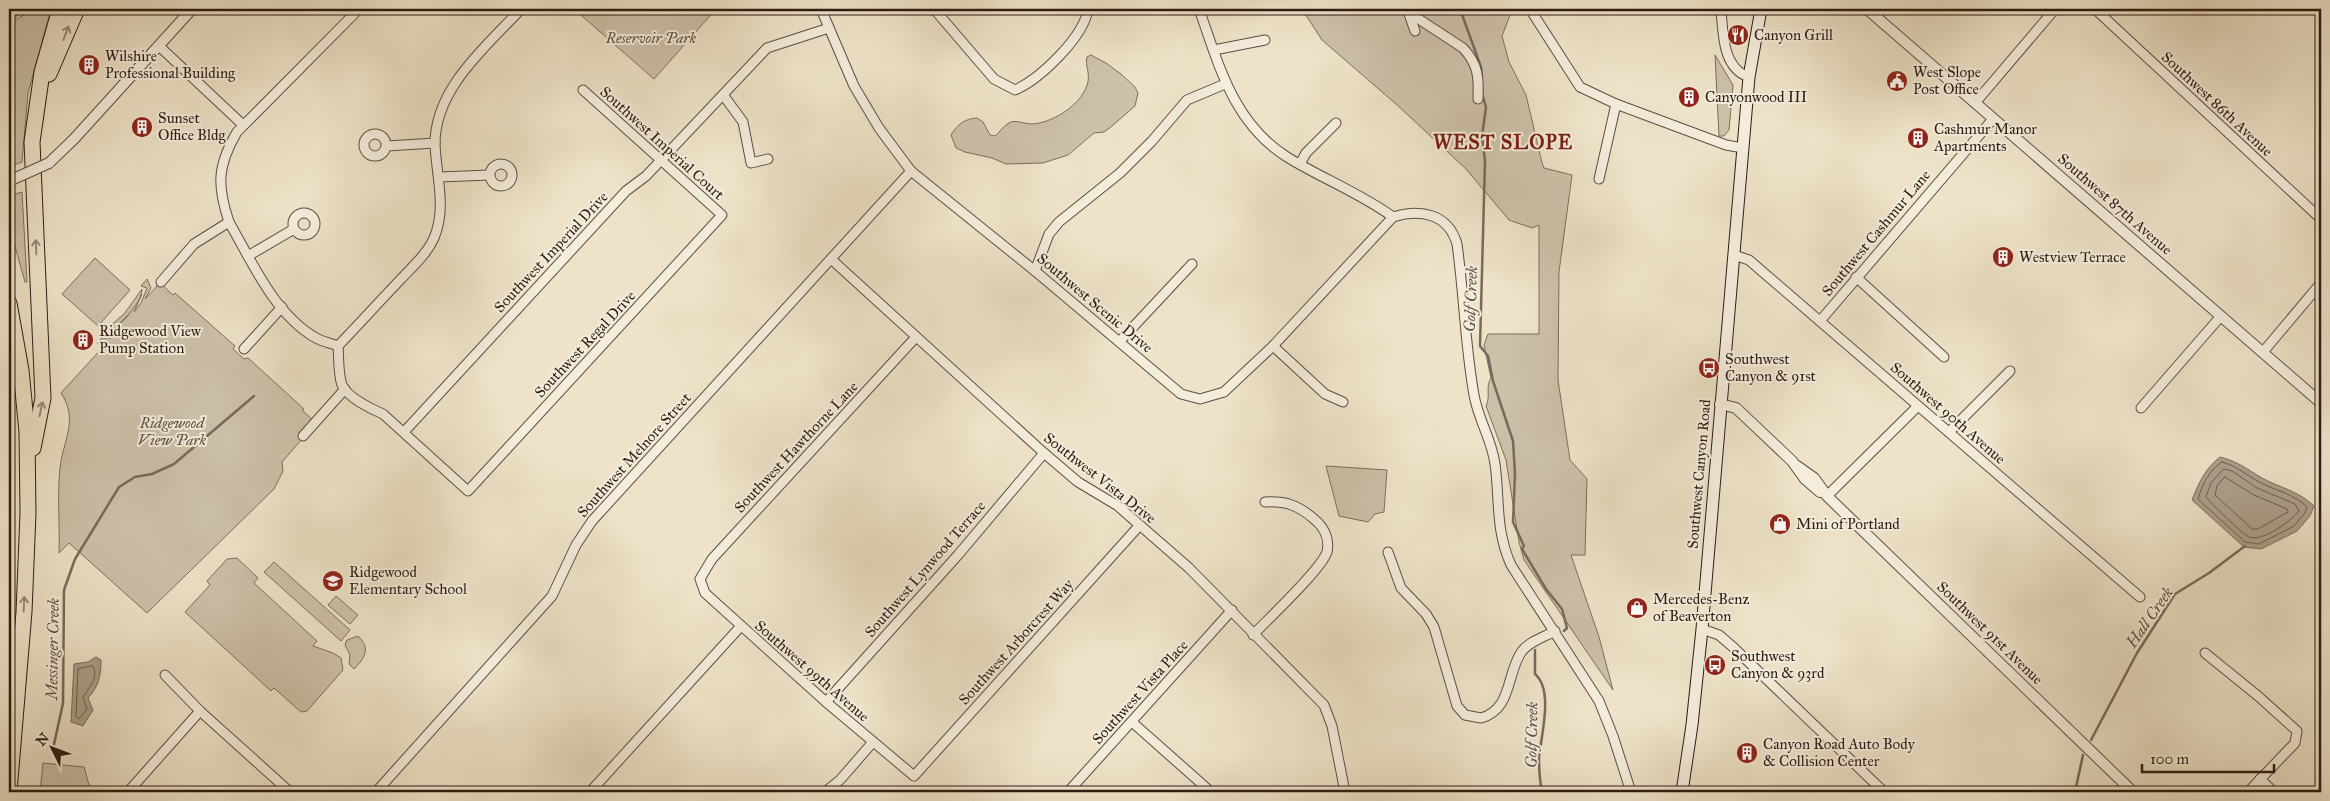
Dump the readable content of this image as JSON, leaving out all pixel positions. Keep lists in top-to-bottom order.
{
  "streets": {
    "main road": ["Southwest Canyon Road"],
    "street": [
      "Southwest 86th Avenue",
      "Southwest Imperial Court",
      "Southwest 87th Avenue",
      "Southwest Cashmur Lane",
      "Southwest Imperial Drive",
      "Southwest Scenic Drive",
      "Southwest Regal Drive",
      "Southwest 90th Avenue",
      "Southwest Hawthorne Lane",
      "Southwest Melnore Street",
      "Southwest Vista Drive",
      "Southwest Lynwood Terrace",
      "Southwest 91st Avenue",
      "Southwest Arborcrest Way",
      "Southwest 99th Avenue",
      "Southwest Vista Place"
    ]
  },
  "crossings": [
    ["Southwest Imperial Court", "Southwest Imperial Drive"],
    ["Southwest Imperial Court", "Southwest Regal Drive"],
    ["Southwest 87th Avenue", "Southwest Cashmur Lane"],
    ["Southwest Cashmur Lane", "Southwest 90th Avenue"],
    ["Southwest Imperial Drive", "Southwest Scenic Drive"],
    ["Southwest Imperial Drive", "Southwest Regal Drive"],
    ["Southwest Scenic Drive", "Southwest Melnore Street"],
    ["Southwest 90th Avenue", "Southwest Canyon Road"],
    ["Southwest Hawthorne Lane", "Southwest Vista Drive"],
    ["Southwest Hawthorne Lane", "Southwest 99th Avenue"],
    ["Southwest Melnore Street", "Southwest Vista Drive"],
    ["Southwest Canyon Road", "Southwest 91st Avenue"],
    ["Southwest Vista Drive", "Southwest Lynwood Terrace"],
    ["Southwest Vista Drive", "Southwest Arborcrest Way"],
    ["Southwest Vista Drive", "Southwest Vista Place"],
    ["Southwest Lynwood Terrace", "Southwest 99th Avenue"],
    ["Southwest Arborcrest Way", "Southwest 99th Avenue"]
  ],
  "districts": ["WEST SLOPE"],
  "water": ["Golf Creek", "Hall Creek", "Messinger Creek"],
  "parks": ["Reservoir Park", "Ridgewood View Park"],
  "places": {
    "restaurant": ["Canyon Grill"],
    "building": [
      "Wilshire Professional Building",
      "Canyonwood III",
      "Sunset Office Bldg",
      "Cashmur Manor Apartments",
      "Westview Terrace",
      "Ridgewood View Pump Station",
      "Canyon Road Auto Body & Collision Center"
    ],
    "public building": ["West Slope Post Office"],
    "bus stop": ["Southwest Canyon & 91st", "Southwest Canyon & 93rd"],
    "shop": ["Mini of Portland", "Mercedes-Benz of Beaverton"],
    "school or university": ["Ridgewood Elementary School"]
  },
  "scale_bar": "100 m",
  "north": "top left"
}
